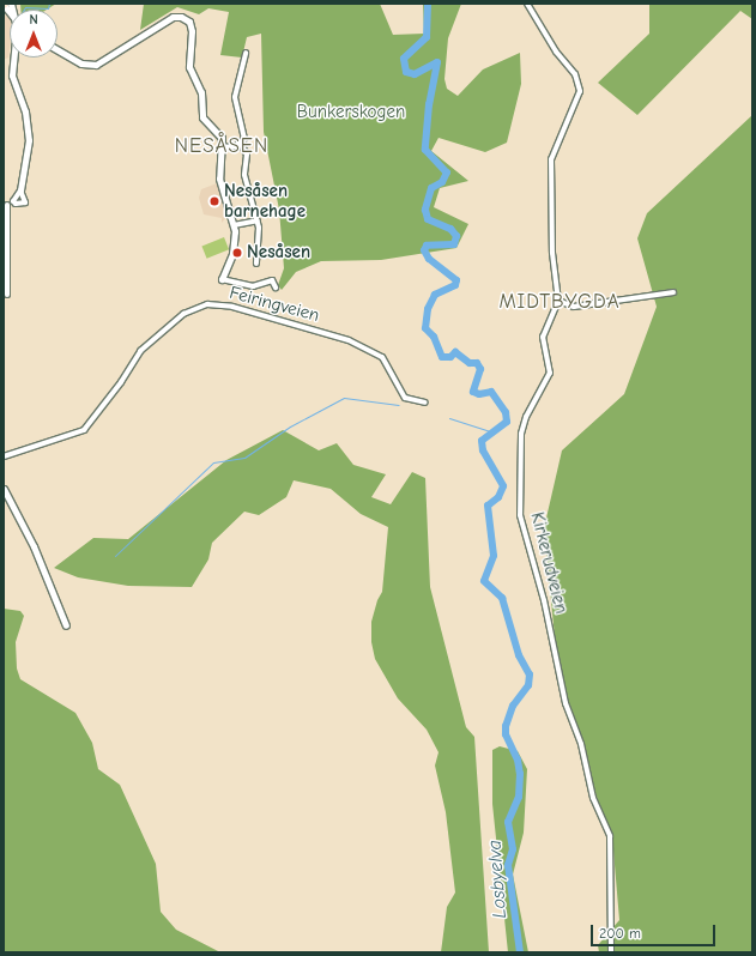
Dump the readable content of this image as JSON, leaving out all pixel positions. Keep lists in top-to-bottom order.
{
  "streets": {
    "street": ["Feiringveien", "Kirkerudveien"]
  },
  "districts": ["NESÅSEN", "MIDTBYGDA"],
  "water": ["Losbyelva"],
  "parks": ["Bunkerskogen"],
  "places": ["Nesåsen barnehage", "Nesåsen"],
  "scale_bar": "200 m",
  "north": "top"
}
